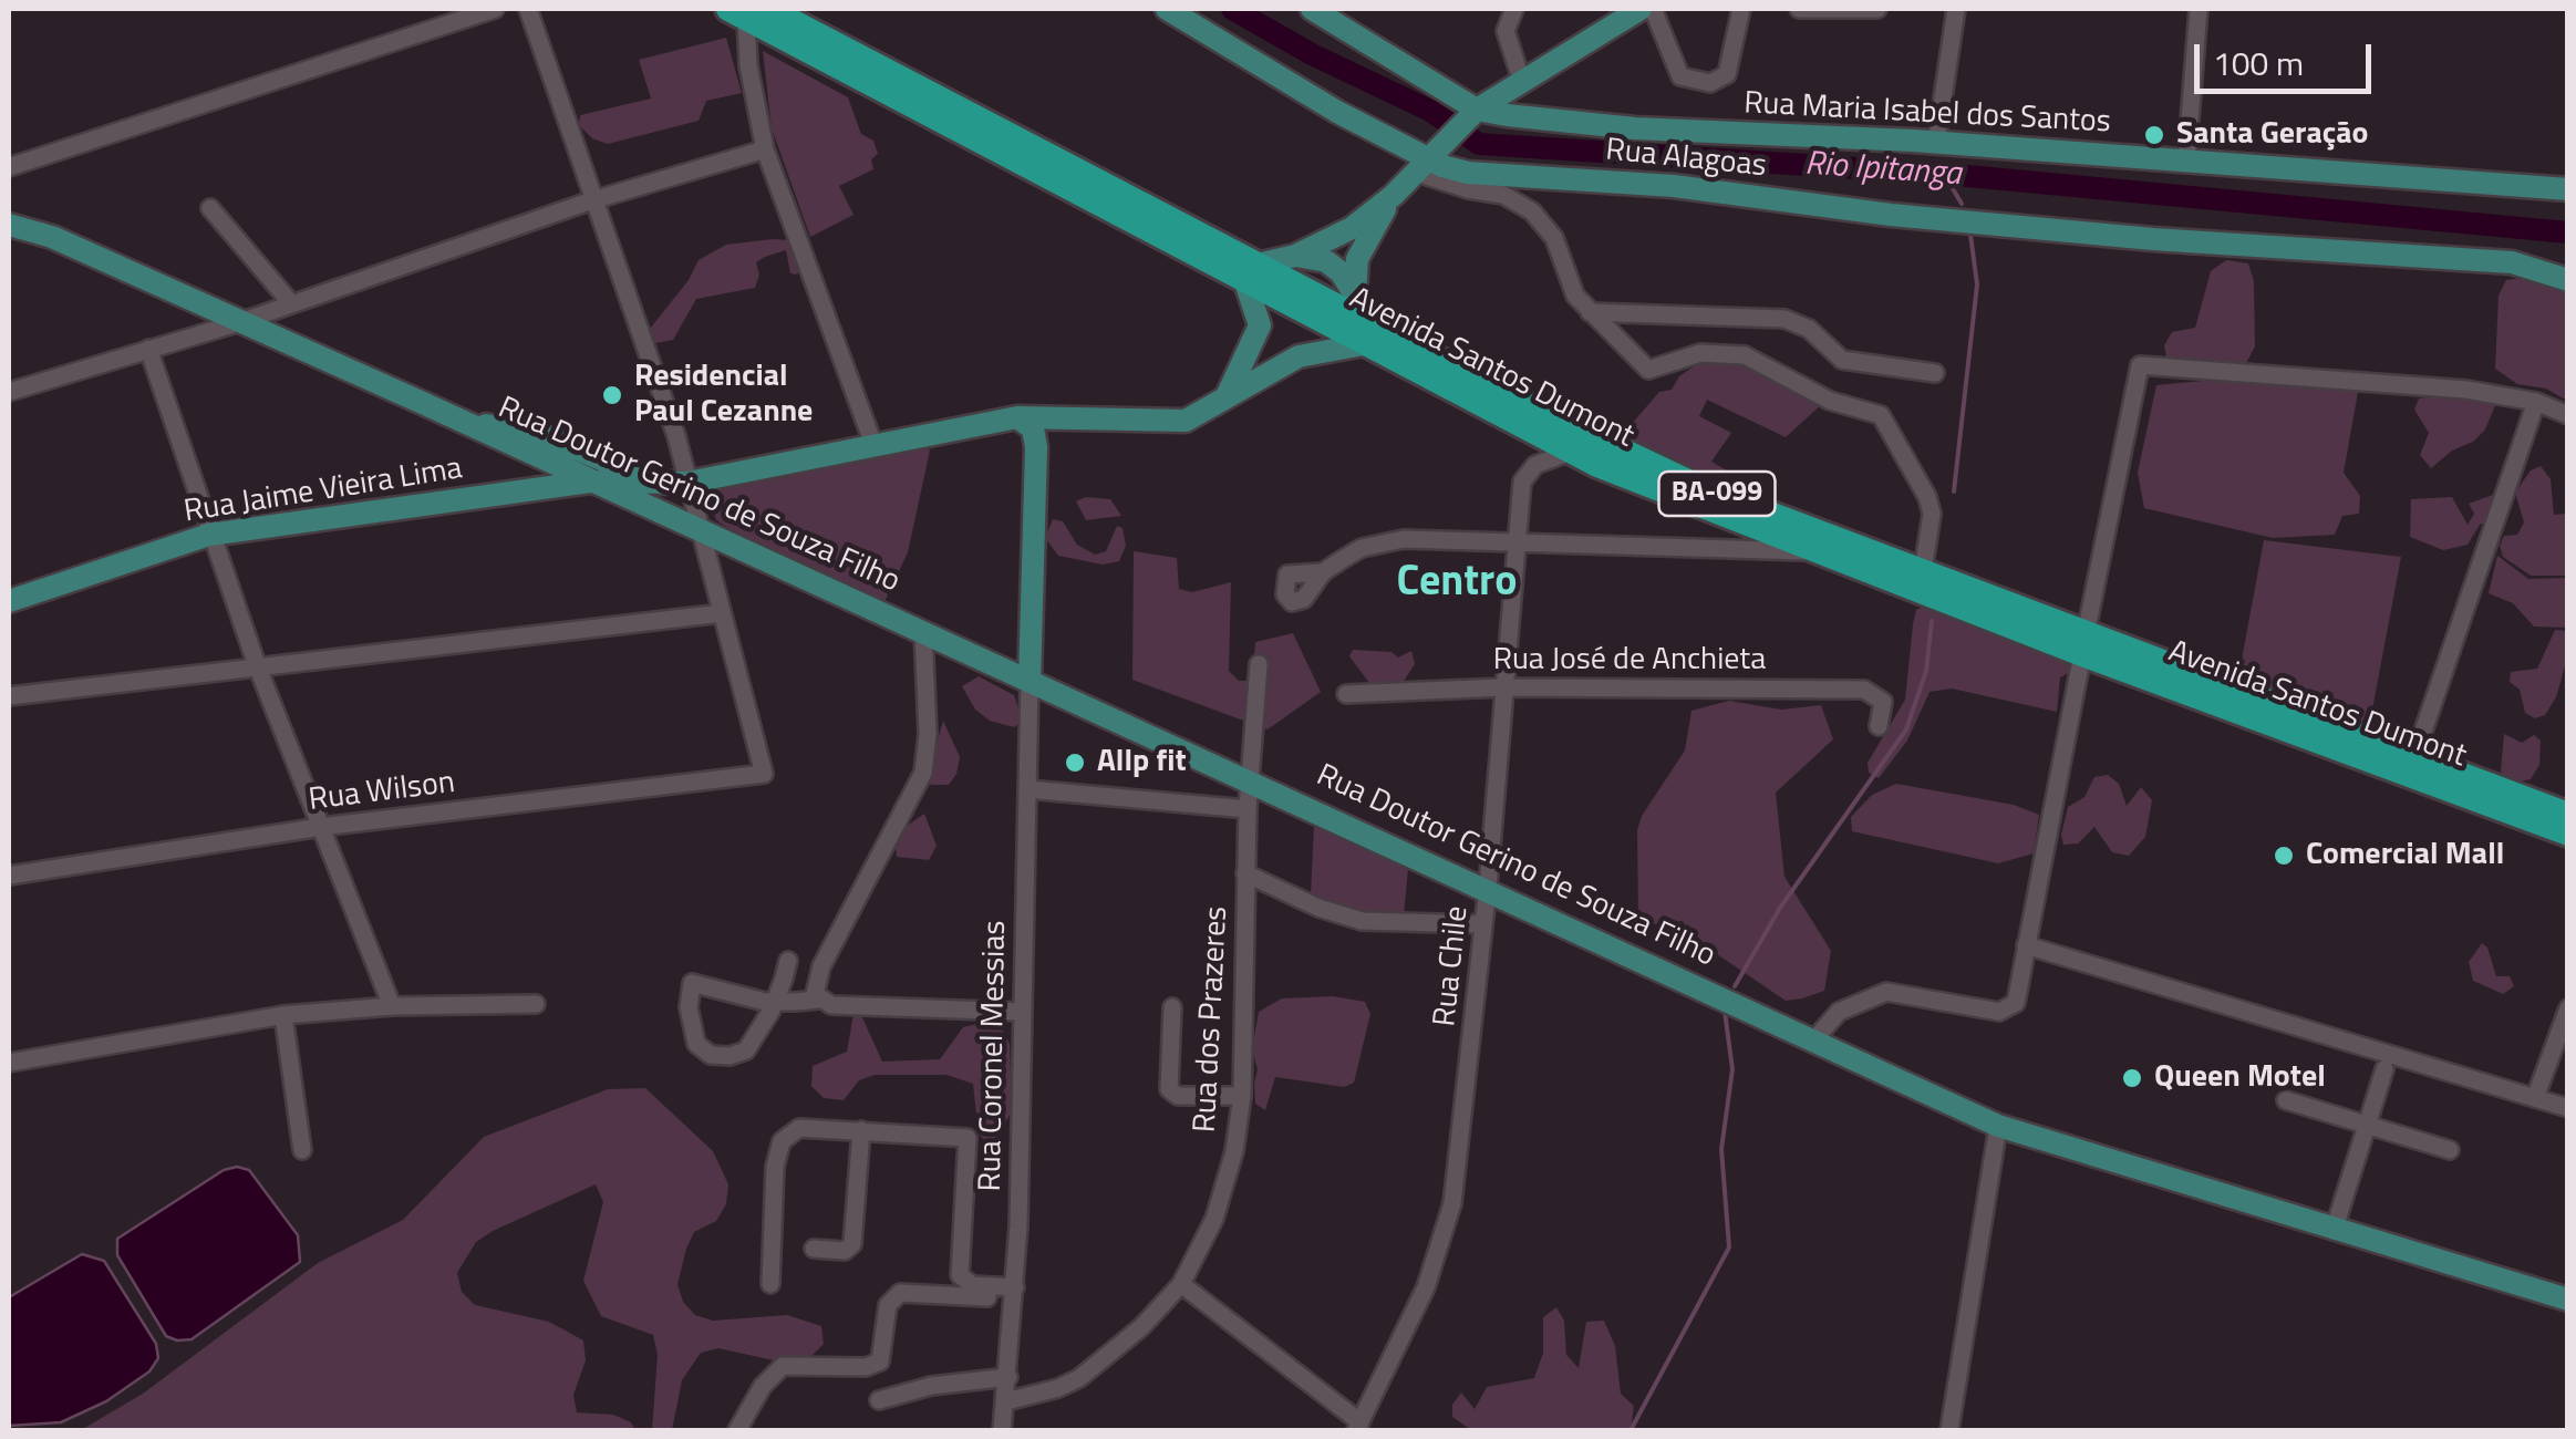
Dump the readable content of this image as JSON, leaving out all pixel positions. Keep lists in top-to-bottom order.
{
  "streets": {
    "highway": ["Avenida Santos Dumont", "BA-099"],
    "main road": [
      "Rua Maria Isabel dos Santos",
      "Rua Alagoas",
      "Rua Jaime Vieira Lima",
      "Rua Doutor Gerino de Souza Filho"
    ],
    "street": [
      "Rua José de Anchieta",
      "Rua Wilson",
      "Rua Chile",
      "Rua dos Prazeres",
      "Rua Coronel Messias"
    ]
  },
  "crossings": [
    ["Avenida Santos Dumont", "Rua Jaime Vieira Lima"],
    ["Avenida Santos Dumont", "Rua Chile"],
    ["Rua Jaime Vieira Lima", "Rua Doutor Gerino de Souza Filho"],
    ["Rua Doutor Gerino de Souza Filho", "Rua Chile"],
    ["Rua Doutor Gerino de Souza Filho", "Rua dos Prazeres"],
    ["Rua Doutor Gerino de Souza Filho", "Rua Coronel Messias"],
    ["Rua José de Anchieta", "Rua Chile"],
    ["Rua dos Prazeres", "Rua Coronel Messias"]
  ],
  "districts": ["Centro"],
  "water": ["Rio Ipitanga"],
  "places": [
    "Santa Geração",
    "Residencial Paul Cezanne",
    "Allp fit",
    "Comercial Mall",
    "Queen Motel"
  ],
  "scale_bar": "100 m"
}
